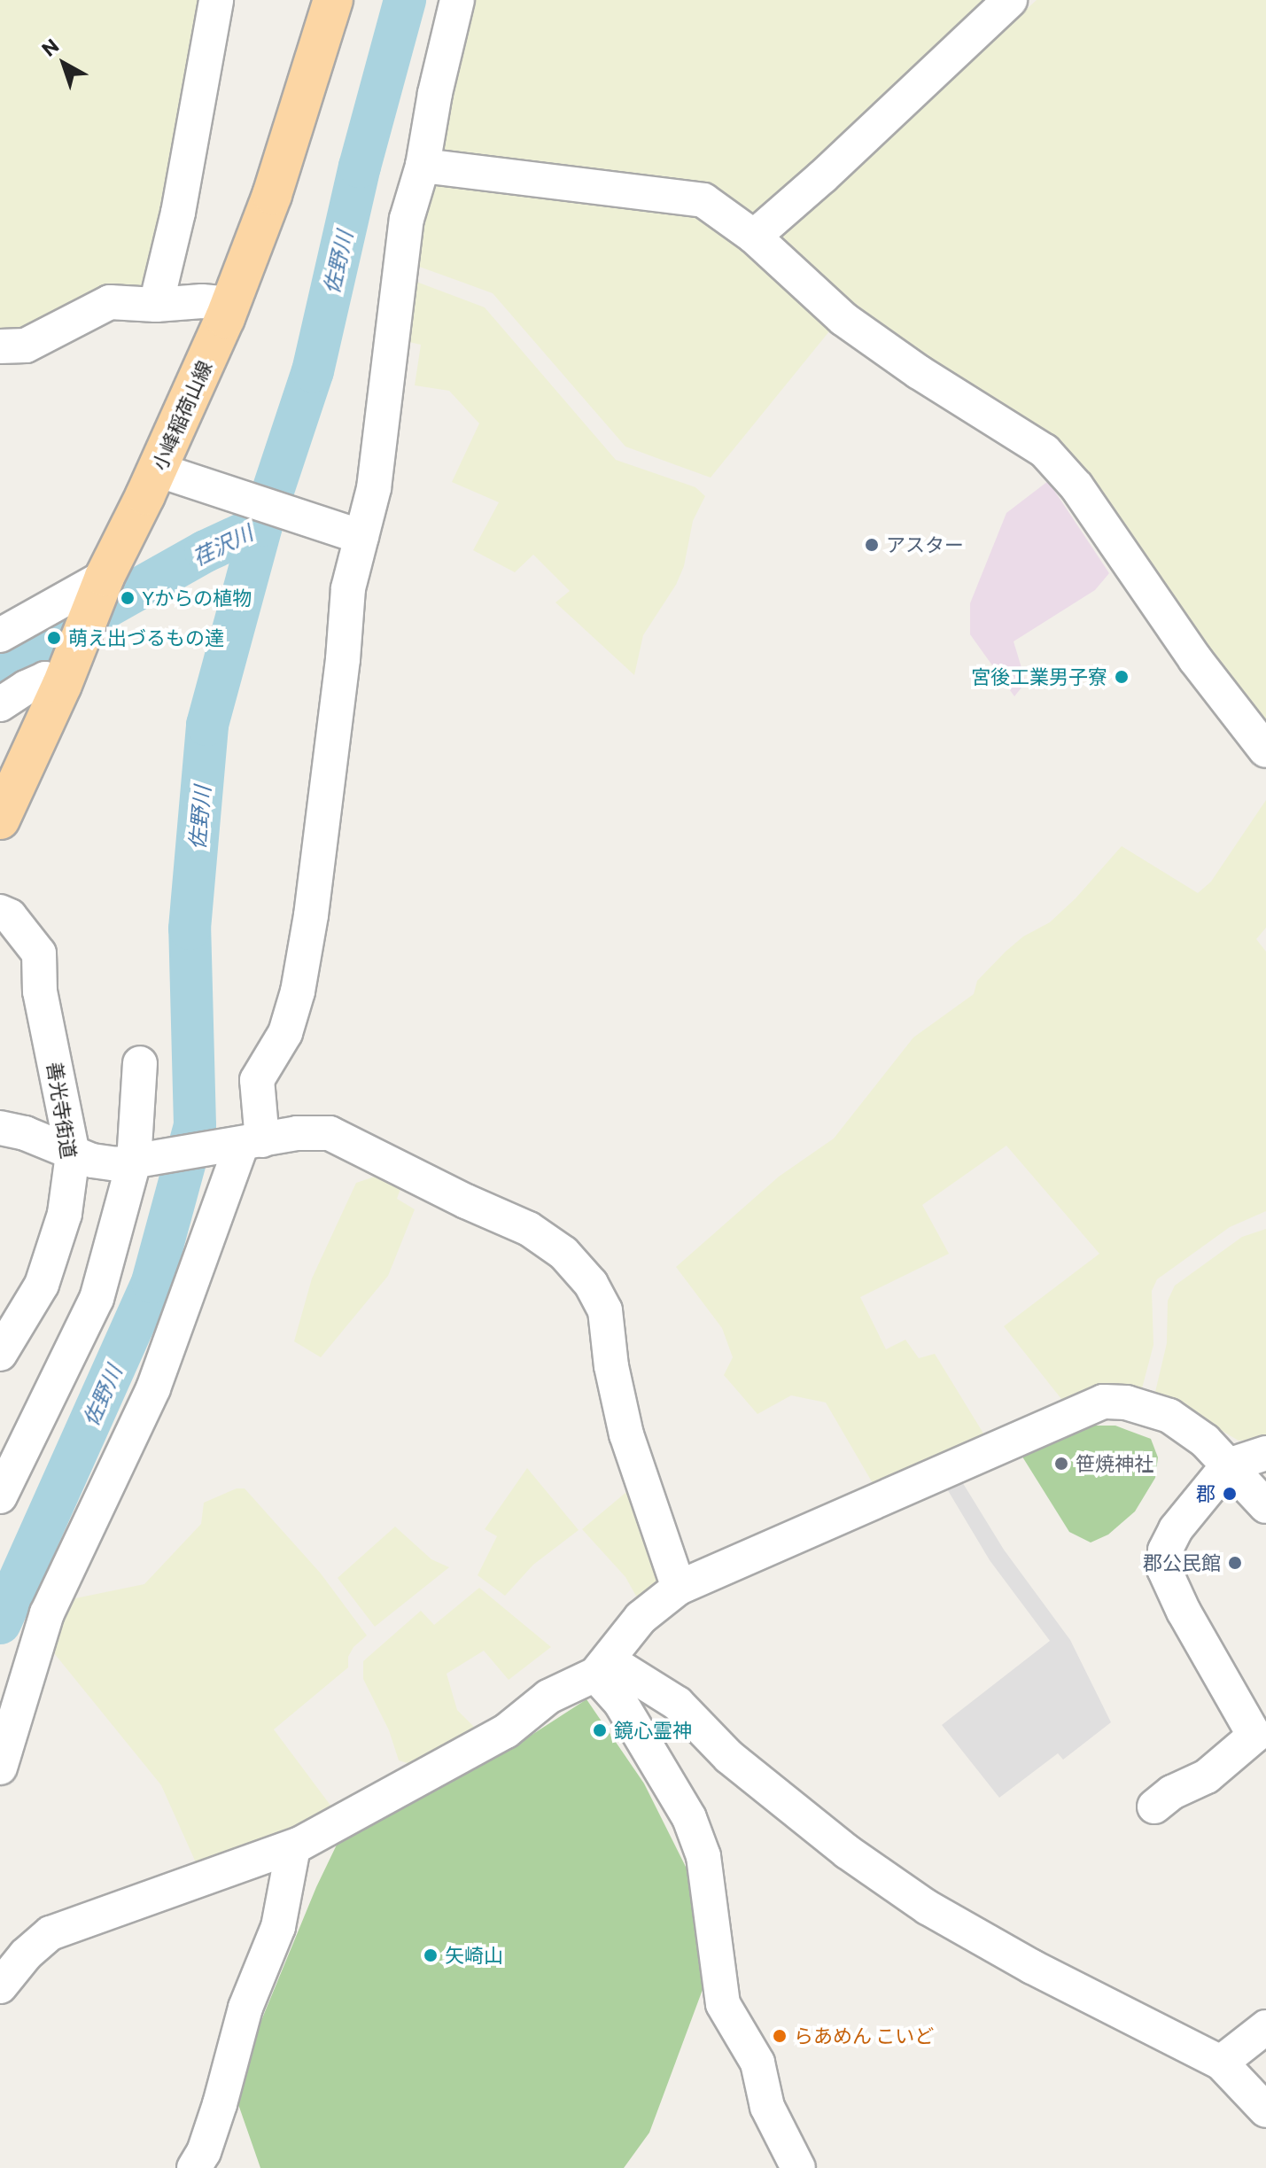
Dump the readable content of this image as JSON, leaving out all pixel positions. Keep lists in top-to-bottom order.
{
  "streets": {
    "main road": ["小峰稲荷山線"],
    "street": ["善光寺街道"]
  },
  "water": ["佐野川", "荏沢川"],
  "places": [
    "アスター",
    "Yからの植物",
    "萌え出づるもの達",
    "宮後工業男子寮",
    "笹焼神社",
    "郡",
    "郡公民館",
    "鏡心霊神",
    "矢崎山",
    "らあめん こいど"
  ],
  "north": "top left"
}
